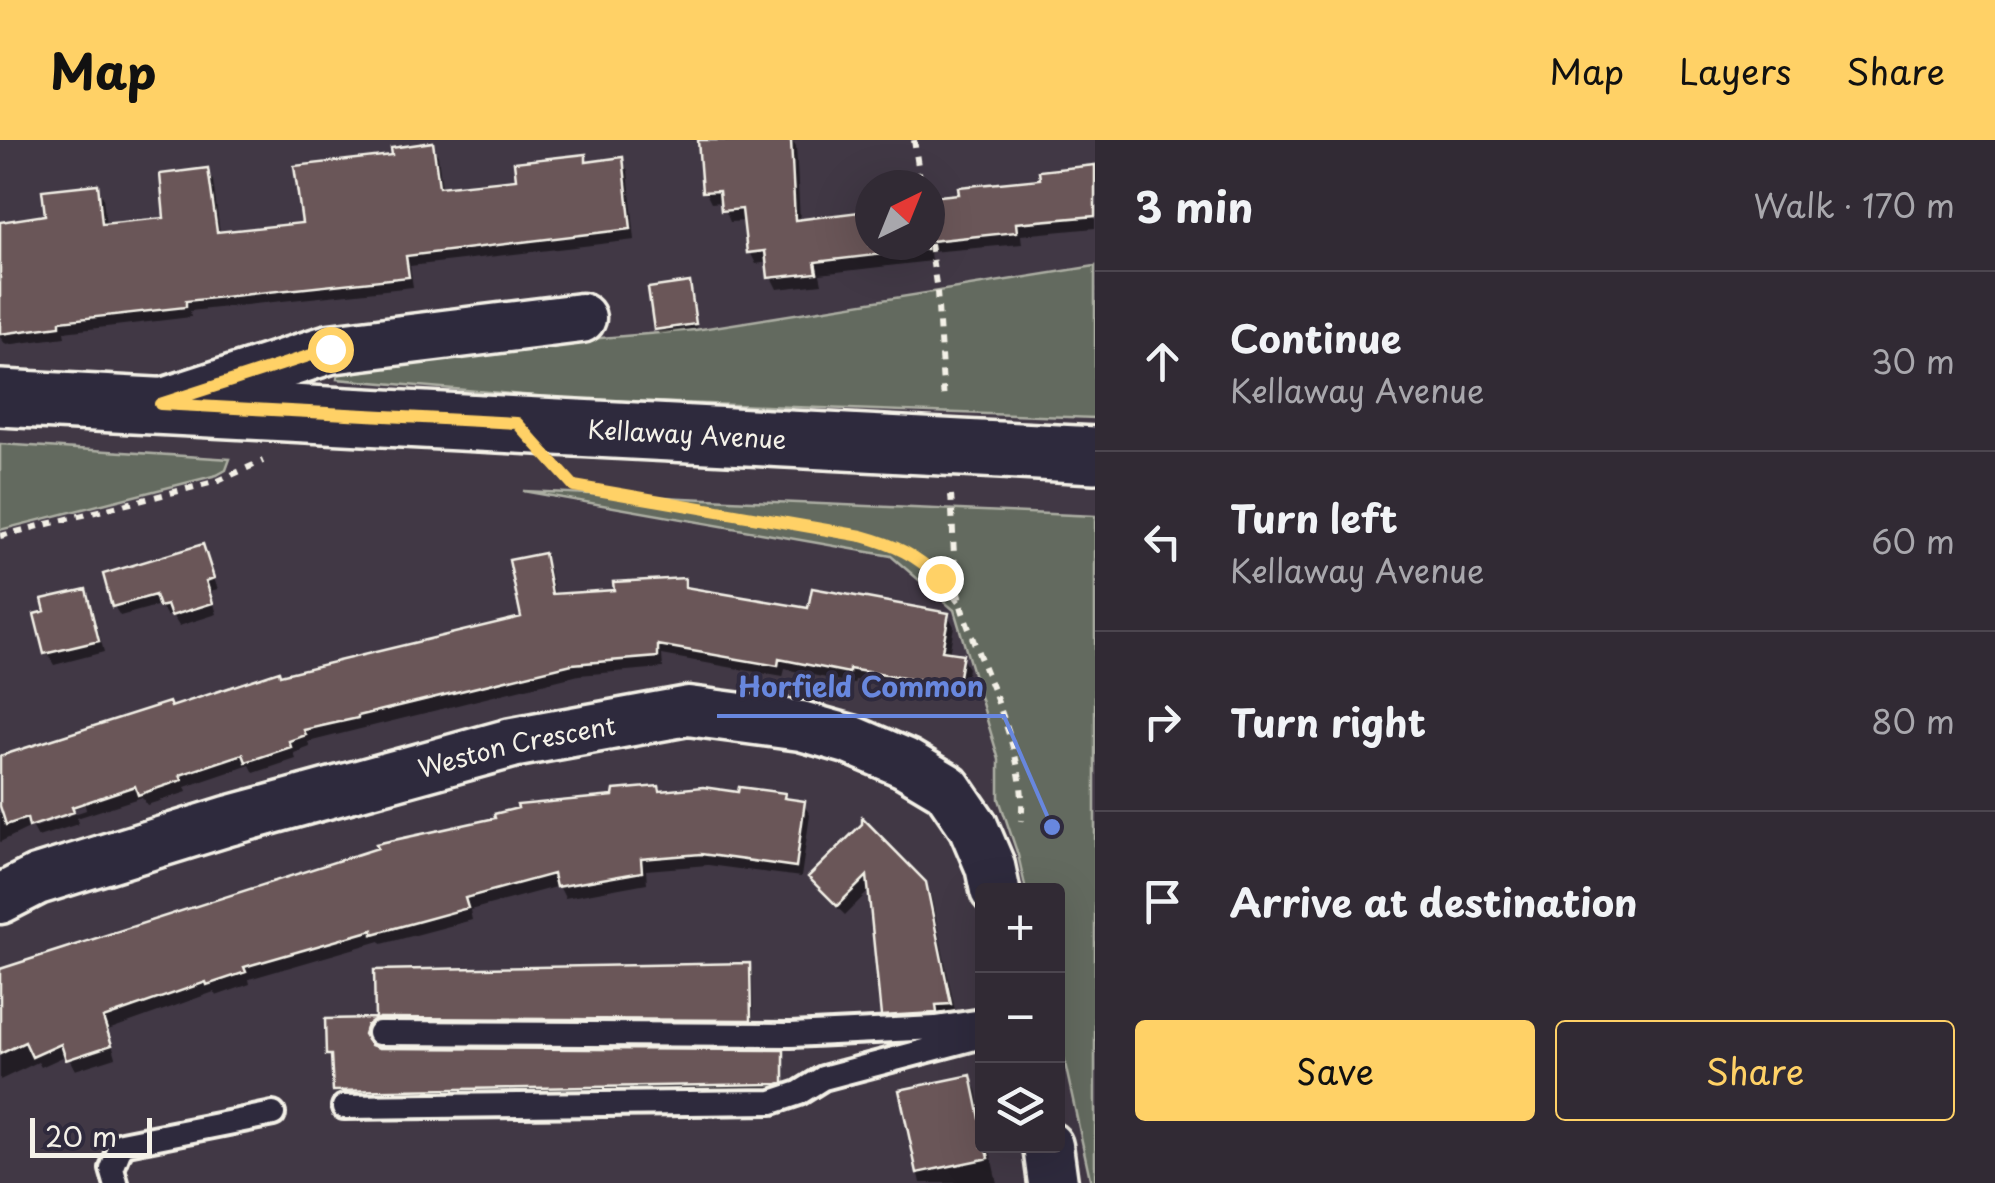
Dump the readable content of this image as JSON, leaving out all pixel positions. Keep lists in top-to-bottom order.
{
  "streets": {
    "main road": ["Kellaway Avenue"],
    "street": ["Weston Crescent"]
  },
  "places": ["Horfield Common"],
  "scale_bar": "20 m",
  "north": "top right",
  "page": {
    "header": "Map",
    "nav": ["Map", "Layers", "Share"],
    "heading": ["3 min", "Walk · 170 m"],
    "list": [
      ["Continue", "Kellaway Avenue", "30 m"],
      ["Turn left", "Kellaway Avenue", "60 m"],
      ["Turn right", "80 m"],
      "Arrive at destination"
    ],
    "map_buttons": ["+", "−"],
    "buttons": ["Save", "Share"],
    "scale": "20 m"
  }
}
